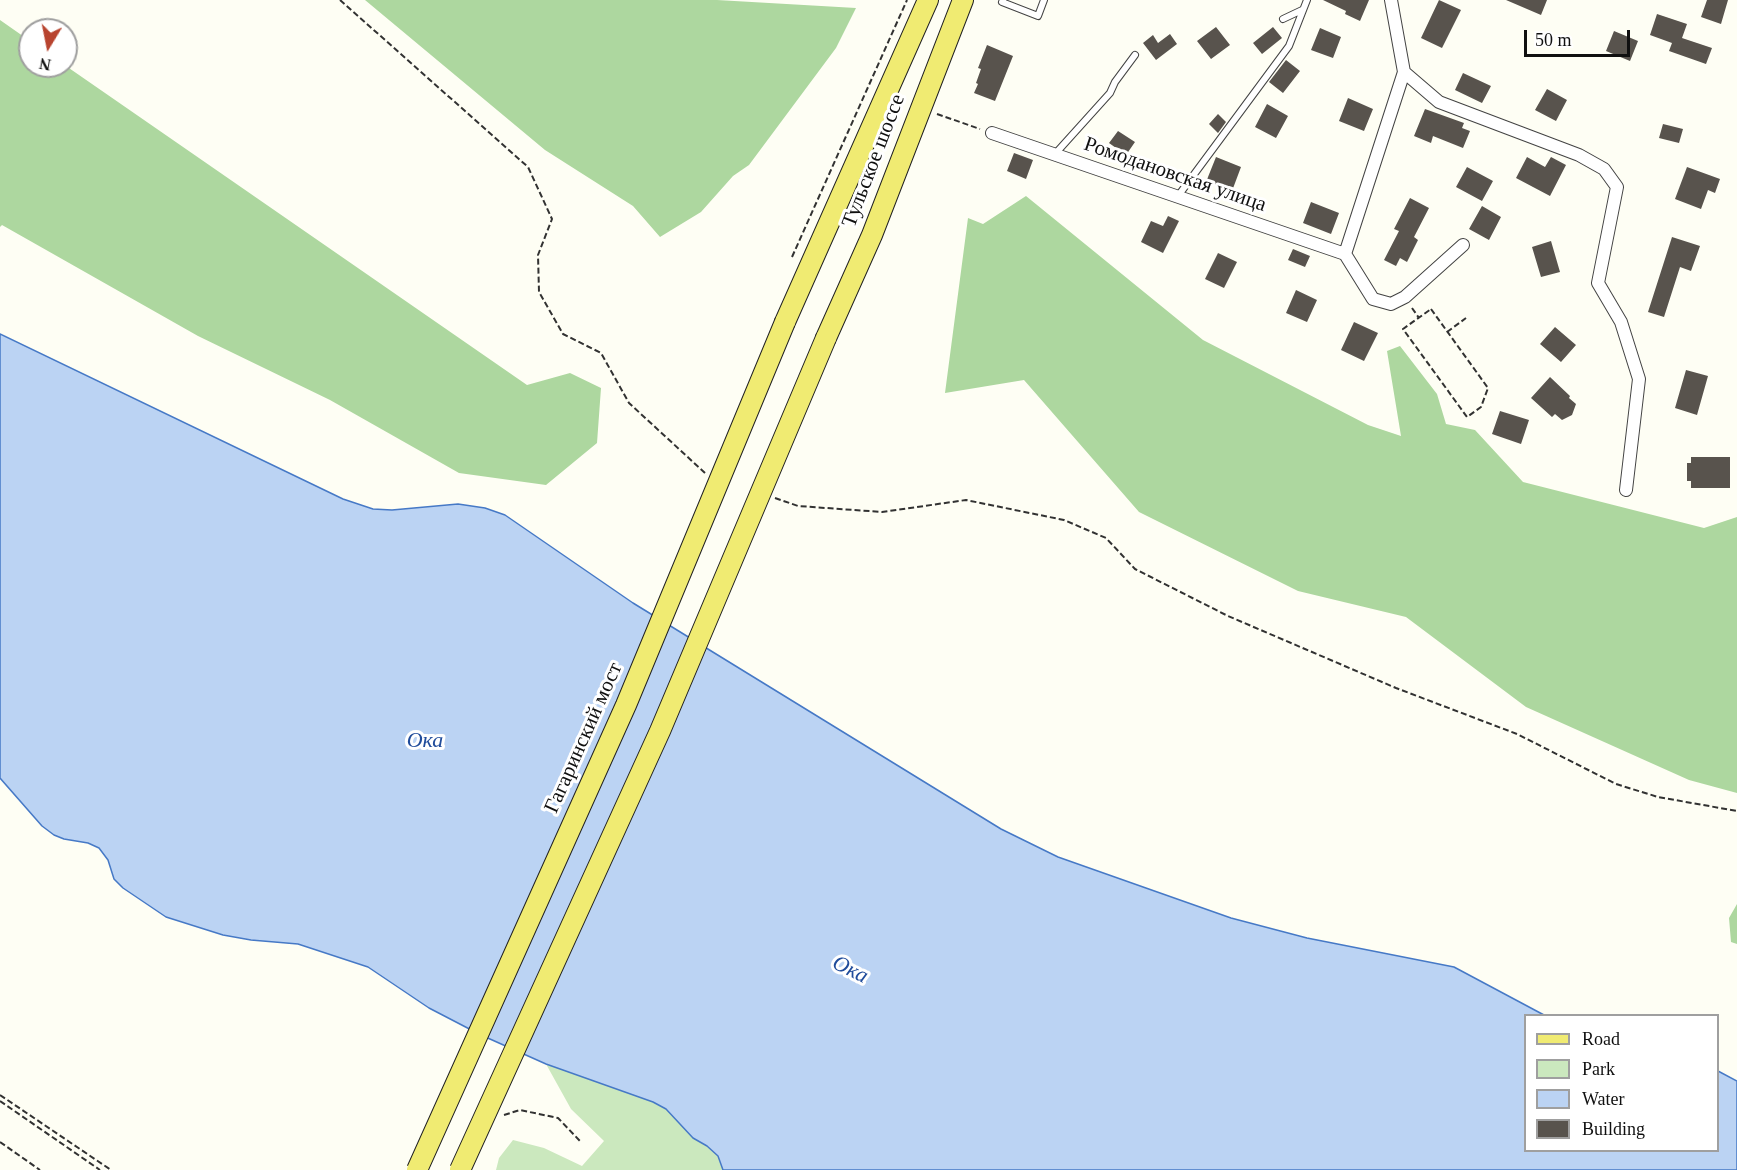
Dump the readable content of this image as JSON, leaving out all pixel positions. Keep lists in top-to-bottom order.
{
  "streets": {
    "main road": ["Тульское шоссе", "Гагаринский мост"],
    "street": ["Ромодановская улица"]
  },
  "crossings": [
    ["Тульское шоссе", "Гагаринский мост"]
  ],
  "water": ["Ока"],
  "legend": [
    "Road",
    "Park",
    "Water",
    "Building"
  ],
  "scale_bar": "50 m",
  "north": "bottom"
}
